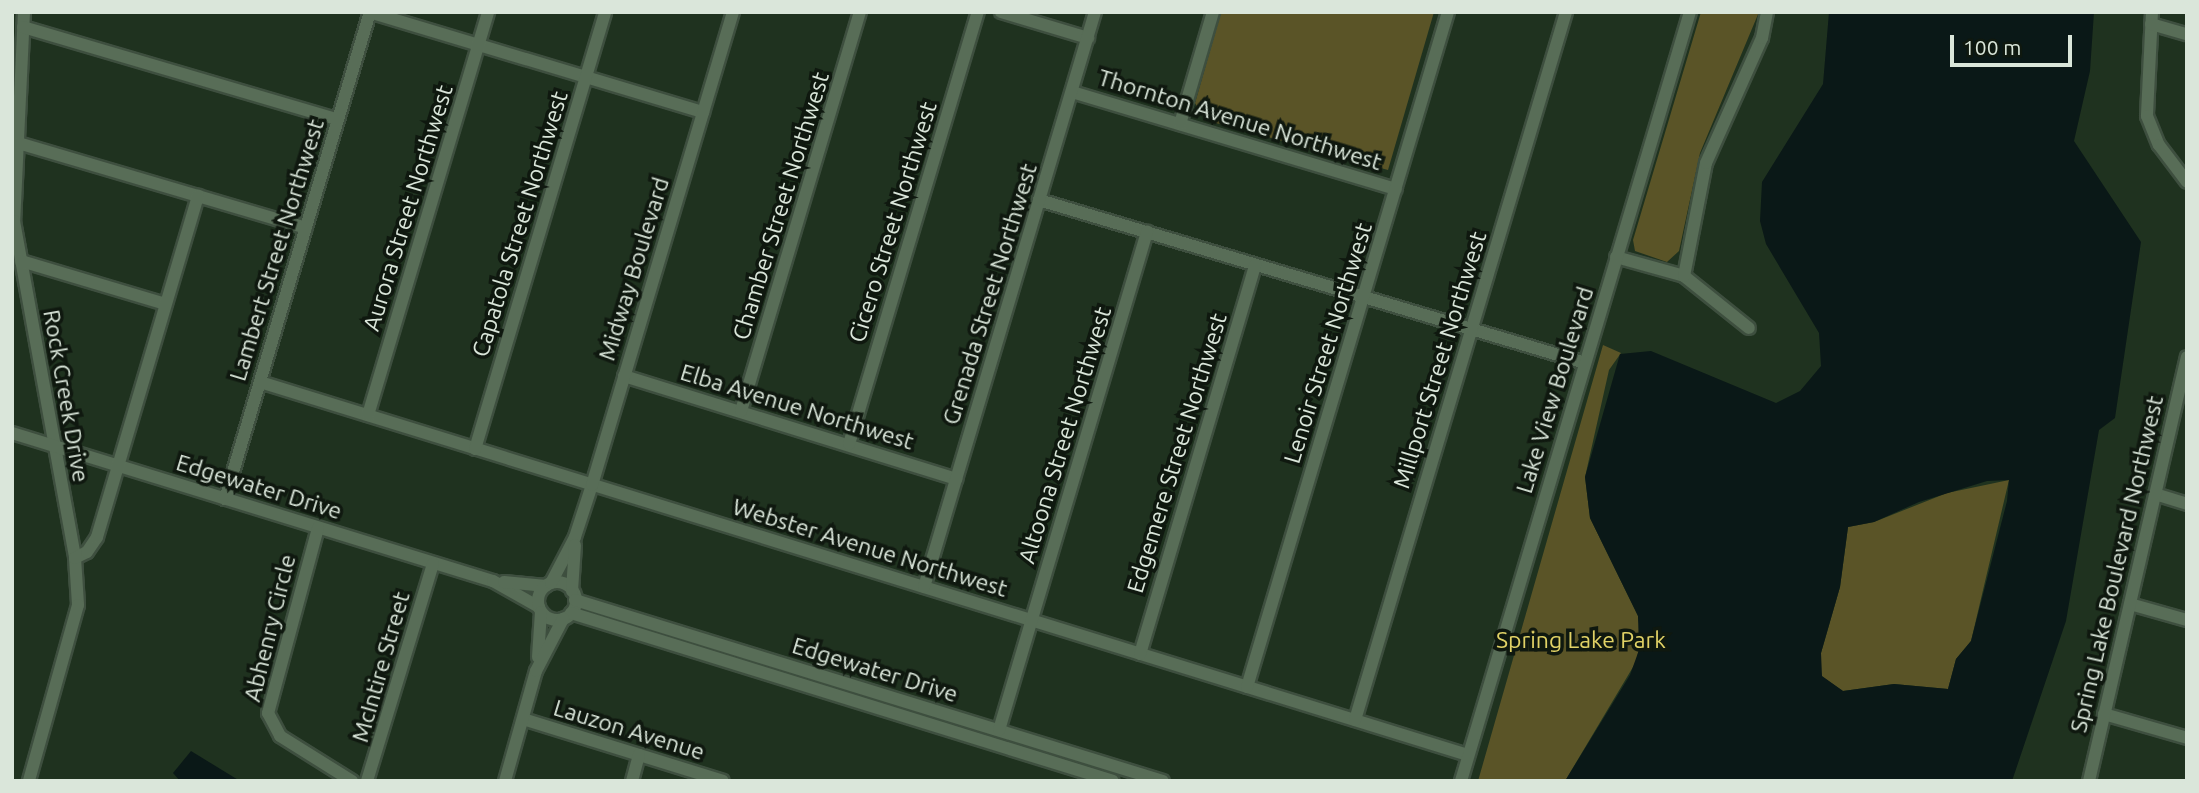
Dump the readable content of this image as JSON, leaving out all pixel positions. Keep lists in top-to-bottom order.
{
  "streets": {
    "street": [
      "Thornton Avenue Northwest",
      "Chamber Street Northwest",
      "Aurora Street Northwest",
      "Cicero Street Northwest",
      "Capatola Street Northwest",
      "Lambert Street Northwest",
      "Midway Boulevard",
      "Grenada Street Northwest",
      "Lenoir Street Northwest",
      "Millport Street Northwest",
      "Lake View Boulevard",
      "Rock Creek Drive",
      "Elba Avenue Northwest",
      "Altoona Street Northwest",
      "Edgemere Street Northwest",
      "Edgewater Drive",
      "Webster Avenue Northwest",
      "Spring Lake Boulevard Northwest",
      "Abhenry Circle",
      "McIntire Street",
      "Lauzon Avenue"
    ]
  },
  "crossings": [
    ["Thornton Avenue Northwest", "Grenada Street Northwest"],
    ["Thornton Avenue Northwest", "Lenoir Street Northwest"],
    ["Chamber Street Northwest", "Elba Avenue Northwest"],
    ["Aurora Street Northwest", "Webster Avenue Northwest"],
    ["Cicero Street Northwest", "Elba Avenue Northwest"],
    ["Capatola Street Northwest", "Webster Avenue Northwest"],
    ["Lambert Street Northwest", "Edgewater Drive"],
    ["Lambert Street Northwest", "Webster Avenue Northwest"],
    ["Midway Boulevard", "Elba Avenue Northwest"],
    ["Midway Boulevard", "Edgewater Drive"],
    ["Midway Boulevard", "Webster Avenue Northwest"],
    ["Grenada Street Northwest", "Elba Avenue Northwest"],
    ["Grenada Street Northwest", "Webster Avenue Northwest"],
    ["Lenoir Street Northwest", "Webster Avenue Northwest"],
    ["Millport Street Northwest", "Webster Avenue Northwest"],
    ["Lake View Boulevard", "Webster Avenue Northwest"],
    ["Rock Creek Drive", "Edgewater Drive"],
    ["Altoona Street Northwest", "Edgewater Drive"],
    ["Altoona Street Northwest", "Webster Avenue Northwest"],
    ["Edgemere Street Northwest", "Webster Avenue Northwest"],
    ["Edgewater Drive", "Abhenry Circle"],
    ["Edgewater Drive", "McIntire Street"]
  ],
  "parks": ["Spring Lake Park"],
  "scale_bar": "100 m"
}
